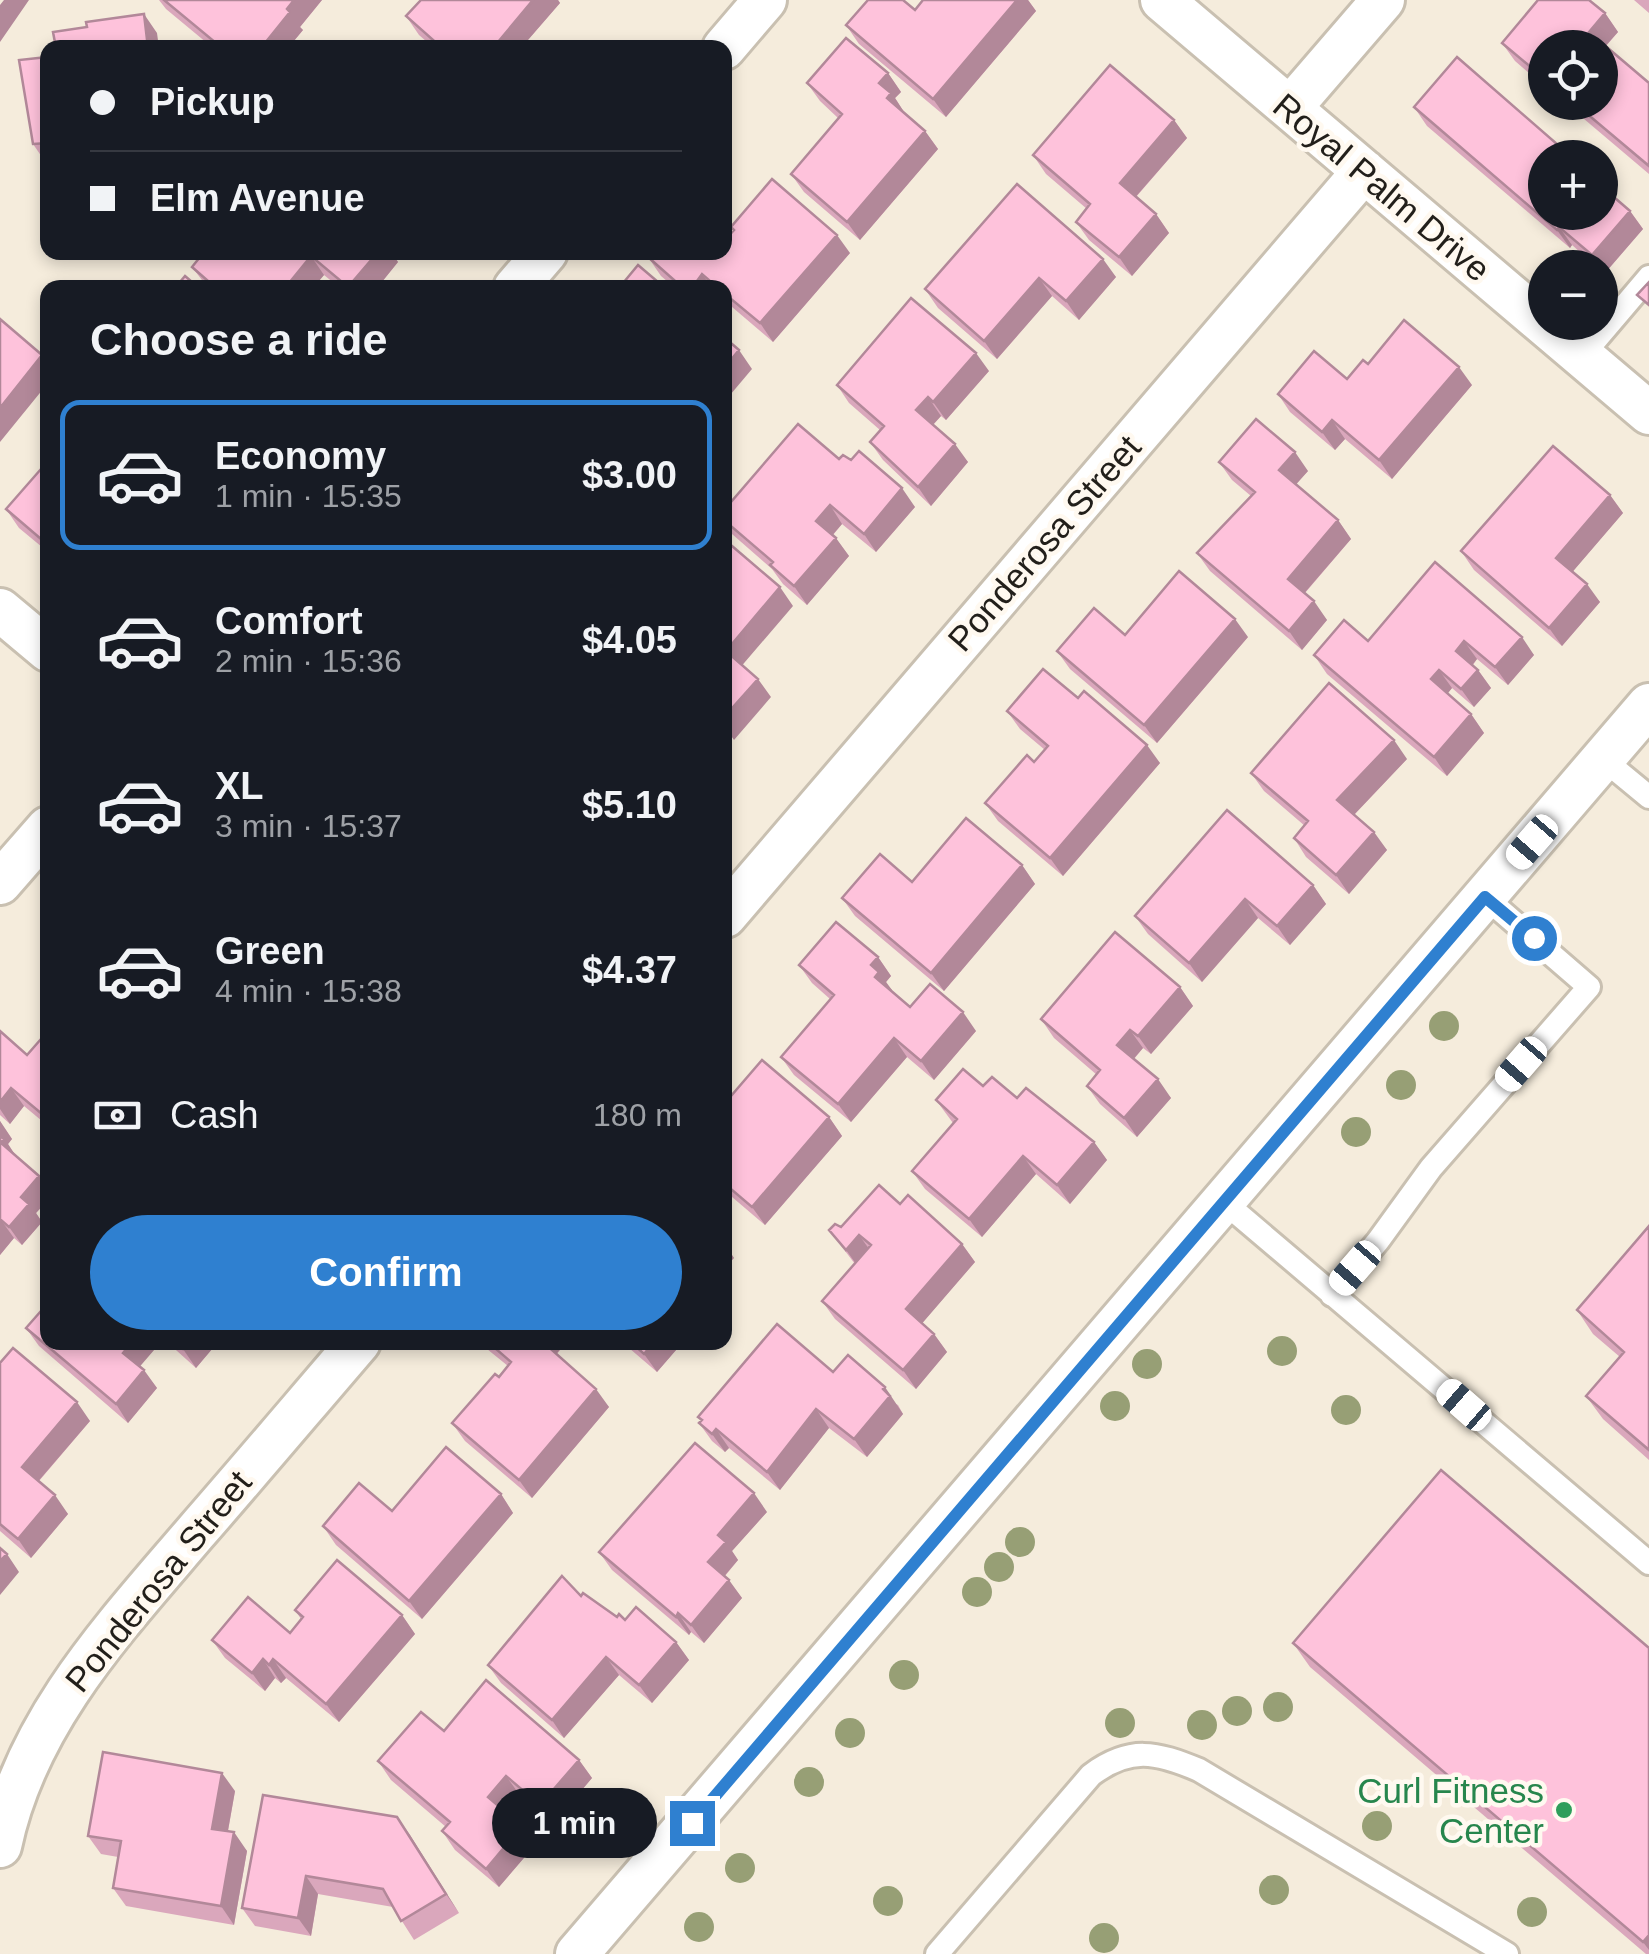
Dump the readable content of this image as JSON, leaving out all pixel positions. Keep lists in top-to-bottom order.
{
  "streets": {
    "street": ["Royal Palm Drive", "Ponderosa Street"]
  },
  "crossings": [
    ["Royal Palm Drive", "Ponderosa Street"]
  ],
  "places": ["Curl Fitness Center"],
  "page": {
    "map_buttons": ["+", "−"],
    "banner": ["Pickup", "Elm Avenue"],
    "heading": "Choose a ride",
    "list": [
      {
        "name": "Economy",
        "note": "1 min · 15:35",
        "value": "$3.00"
      },
      {
        "name": "Comfort",
        "note": "2 min · 15:36",
        "value": "$4.05"
      },
      {
        "name": "XL",
        "note": "3 min · 15:37",
        "value": "$5.10"
      },
      {
        "name": "Green",
        "note": "4 min · 15:38",
        "value": "$4.37"
      }
    ],
    "pay": ["Cash", "180 m"],
    "buttons": "Confirm",
    "bubble": "1 min"
  }
}
